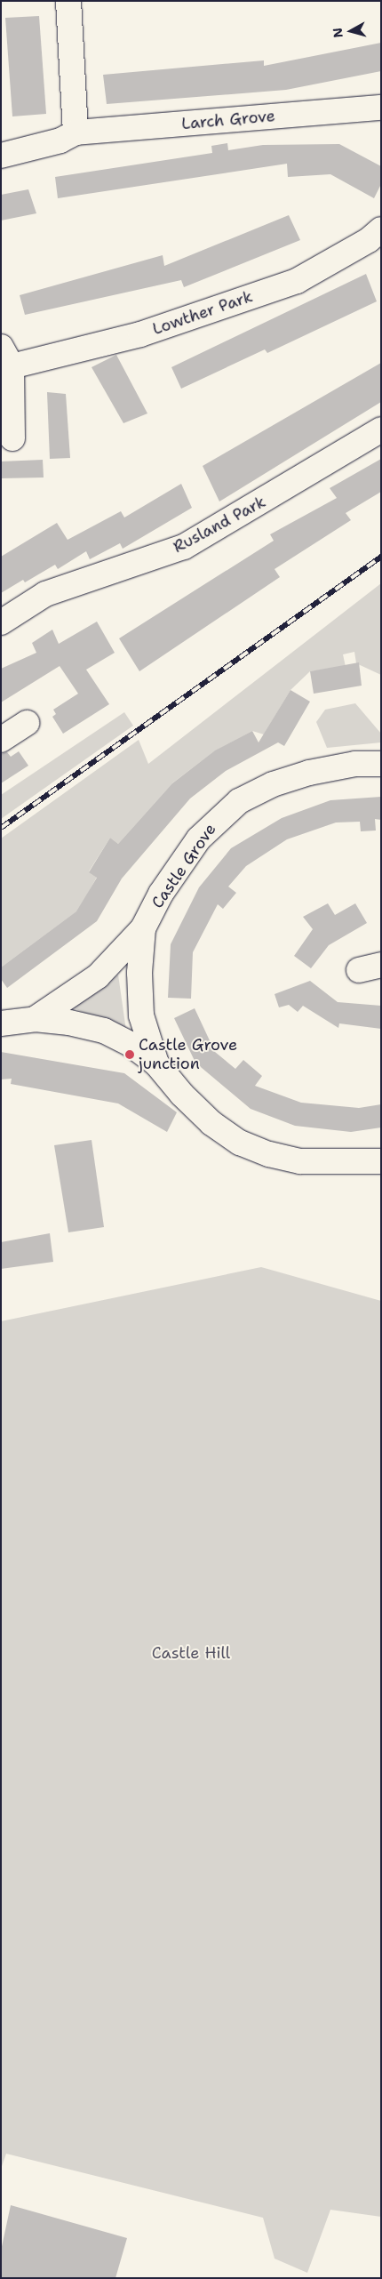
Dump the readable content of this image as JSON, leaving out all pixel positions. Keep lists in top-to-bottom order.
{
  "streets": {
    "street": [
      "Larch Grove",
      "Lowther Park",
      "Rusland Park",
      "Castle Grove"
    ]
  },
  "parks": ["Castle Hill"],
  "places": ["Castle Grove junction"],
  "north": "left"
}
